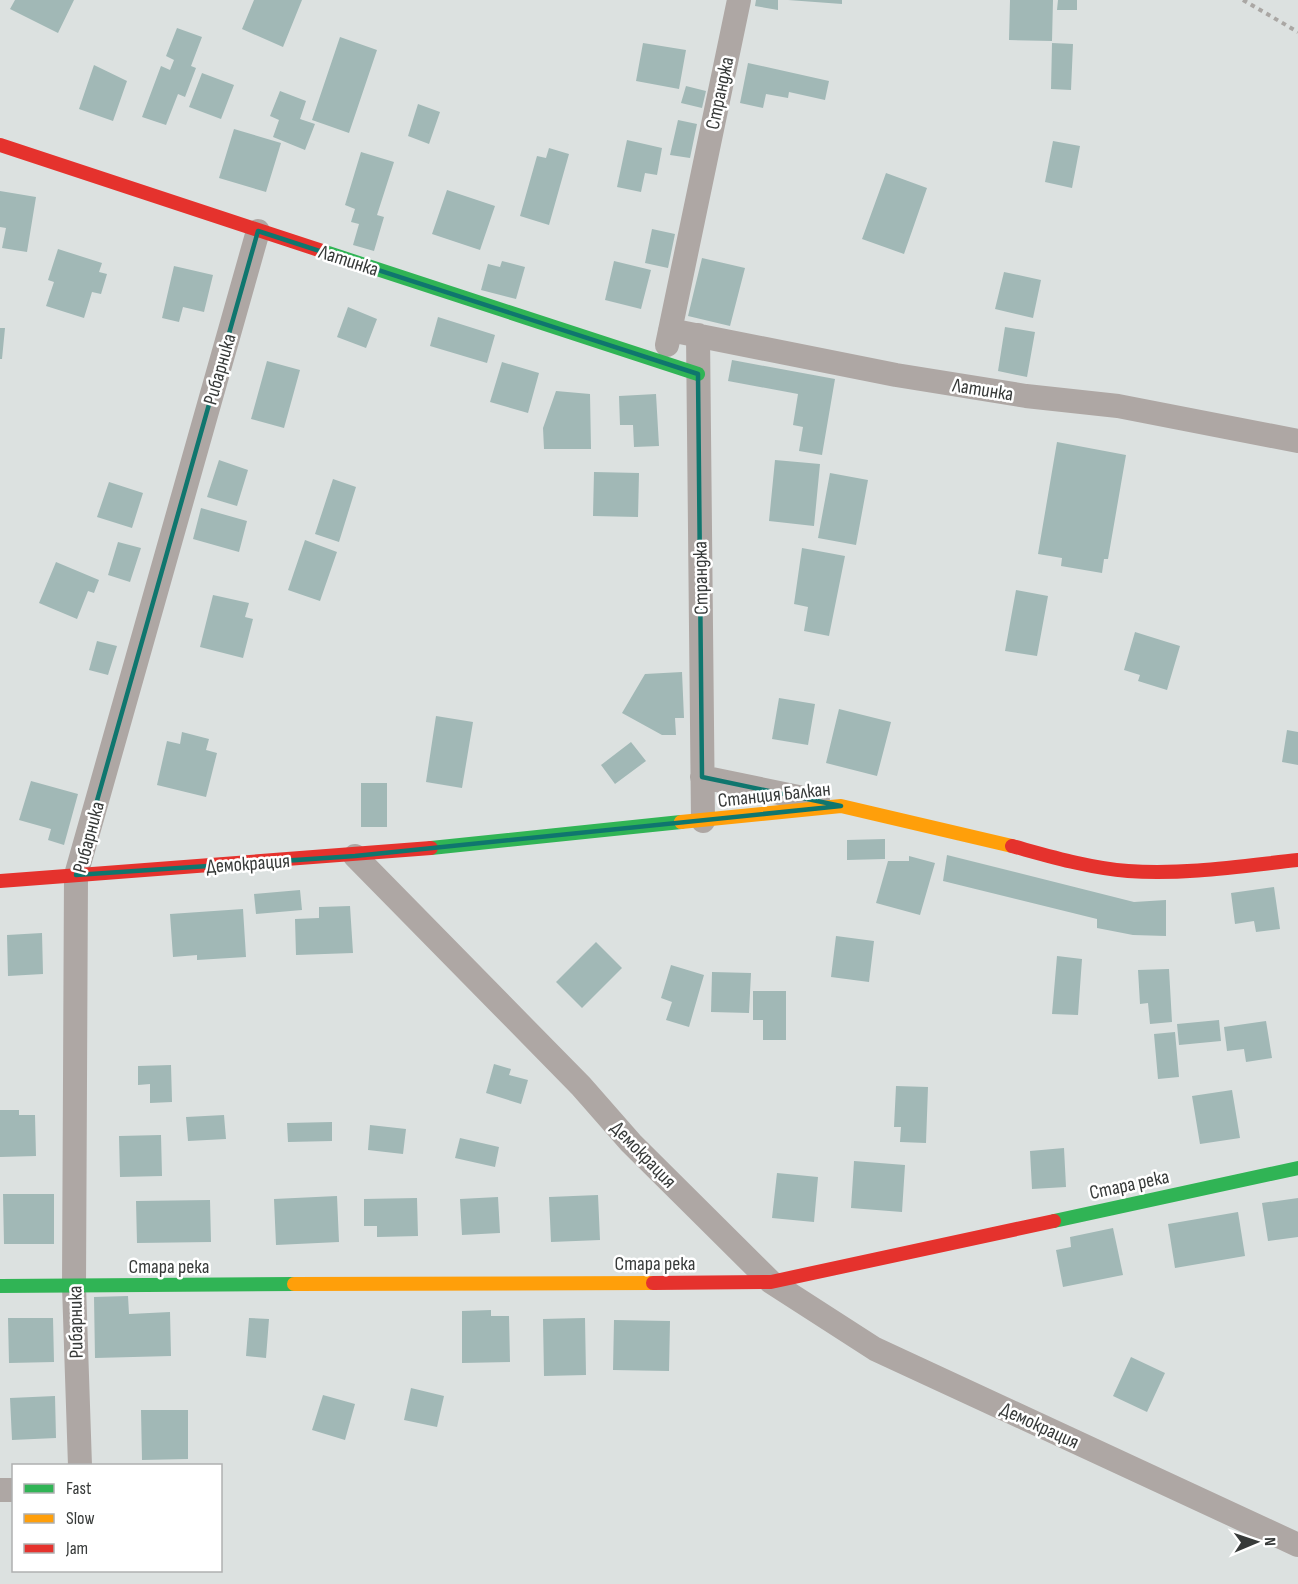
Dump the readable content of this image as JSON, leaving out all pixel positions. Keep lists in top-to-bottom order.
{
  "streets": {
    "street": [
      "Странджа",
      "Латинка",
      "Рибарника",
      "Станция Балкан",
      "Демокрация",
      "Стара река"
    ]
  },
  "crossings": [
    ["Странджа", "Латинка"],
    ["Странджа", "Станция Балкан"],
    ["Латинка", "Рибарника"],
    ["Рибарника", "Демокрация"],
    ["Рибарника", "Стара река"],
    ["Станция Балкан", "Демокрация"],
    ["Демокрация", "Стара река"]
  ],
  "legend": ["Fast", "Slow", "Jam"],
  "north": "right"
}
